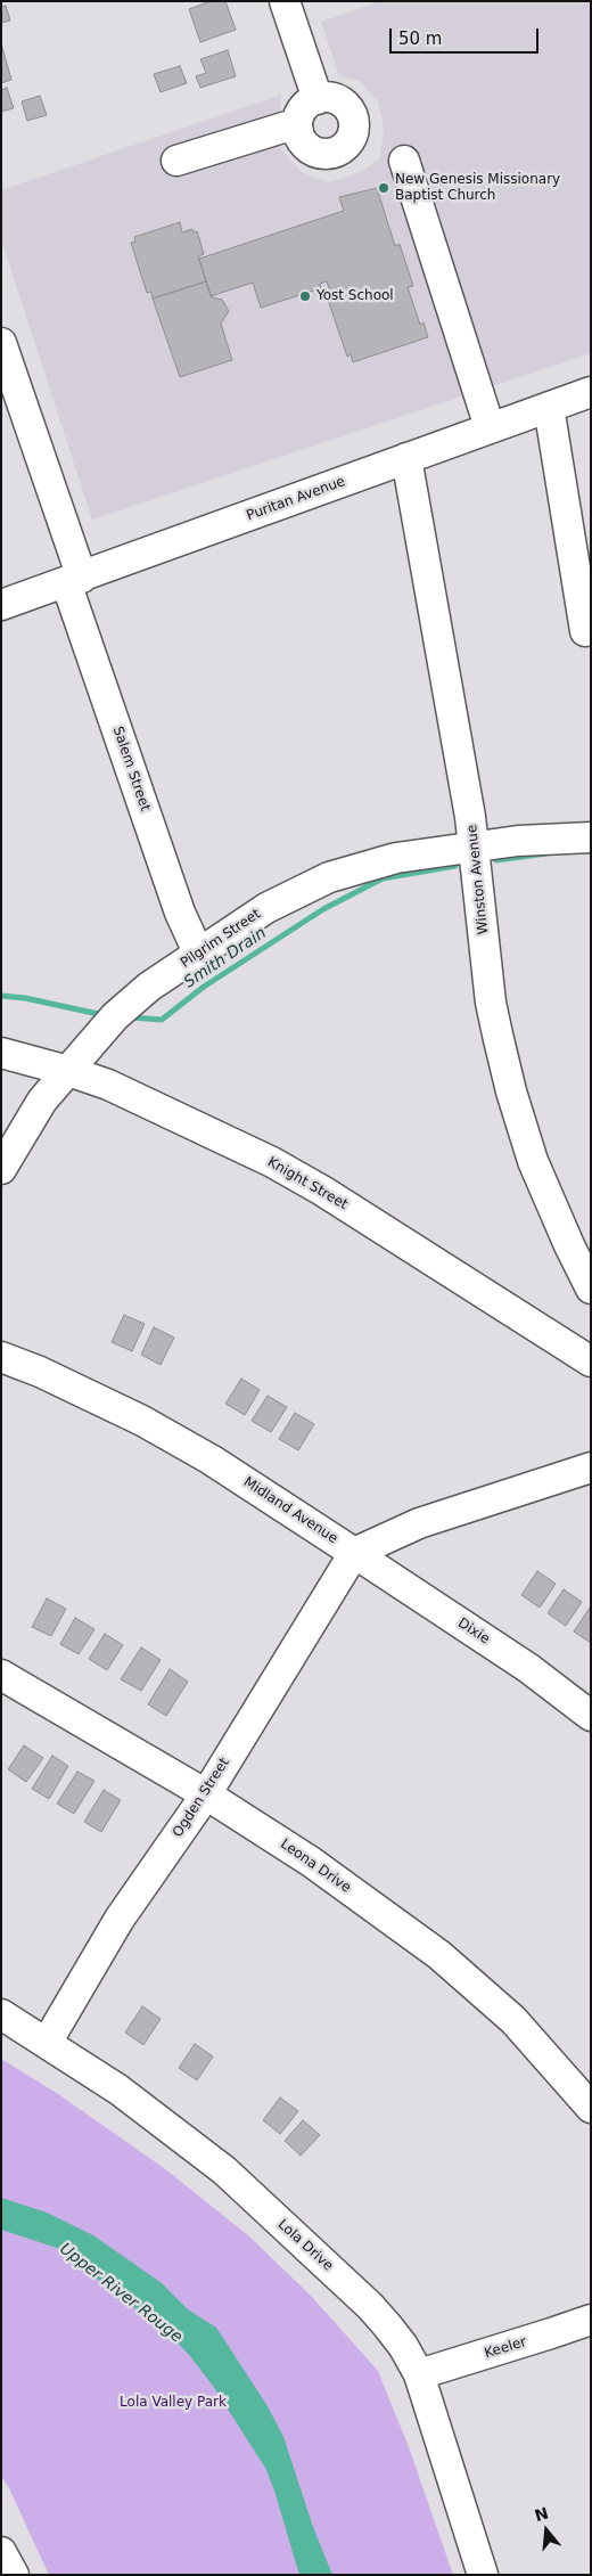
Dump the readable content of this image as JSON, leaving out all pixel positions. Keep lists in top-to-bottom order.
{
  "streets": {
    "street": [
      "Puritan Avenue",
      "Salem Street",
      "Winston Avenue",
      "Pilgrim Street",
      "Knight Street",
      "Midland Avenue",
      "Dixie",
      "Ogden Street",
      "Leona Drive",
      "Lola Drive",
      "Keeler"
    ]
  },
  "crossings": [
    ["Puritan Avenue", "Salem Street"],
    ["Puritan Avenue", "Winston Avenue"],
    ["Salem Street", "Pilgrim Street"],
    ["Winston Avenue", "Pilgrim Street"],
    ["Pilgrim Street", "Knight Street"],
    ["Midland Avenue", "Dixie"],
    ["Midland Avenue", "Ogden Street"],
    ["Dixie", "Ogden Street"],
    ["Ogden Street", "Leona Drive"],
    ["Ogden Street", "Lola Drive"],
    ["Lola Drive", "Keeler"]
  ],
  "water": ["Smith Drain", "Upper River Rouge"],
  "parks": ["Lola Valley Park"],
  "places": ["New Genesis Missionary Baptist Church", "Yost School"],
  "scale_bar": "50 m",
  "north": "top"
}
